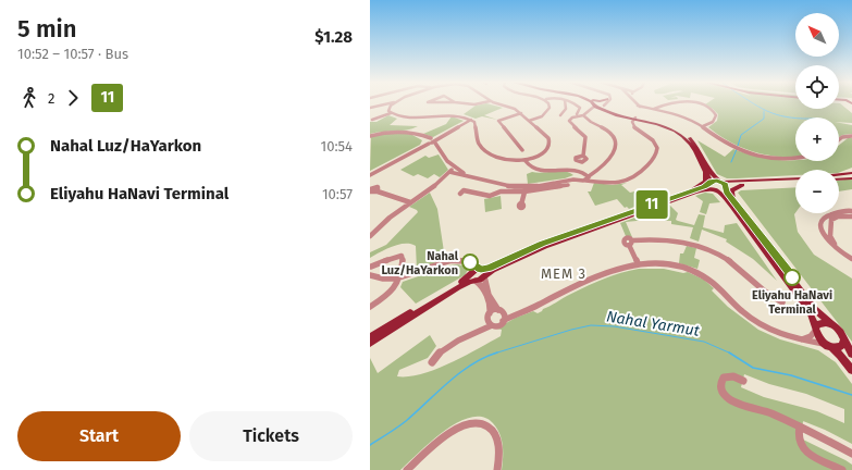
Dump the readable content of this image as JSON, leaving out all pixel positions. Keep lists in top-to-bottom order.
{
  "districts": ["MEM 3"],
  "water": ["Nahal Yarmut"],
  "places": ["Nahal Luz/HaYarkon", "Eliyahu HaNavi Terminal"],
  "lines": ["bus line 11"],
  "north": "top left",
  "page": {
    "heading": ["5 min", "10:52 – 10:57 · Bus", "$1.28"],
    "on_map": "11",
    "map_buttons": ["+", "−"],
    "legs": ["2", "11"],
    "list": [
      {
        "name": "Nahal Luz/HaYarkon",
        "value": "10:54"
      },
      {
        "name": "Eliyahu HaNavi Terminal",
        "value": "10:57"
      }
    ],
    "buttons": ["Start", "Tickets"]
  }
}
